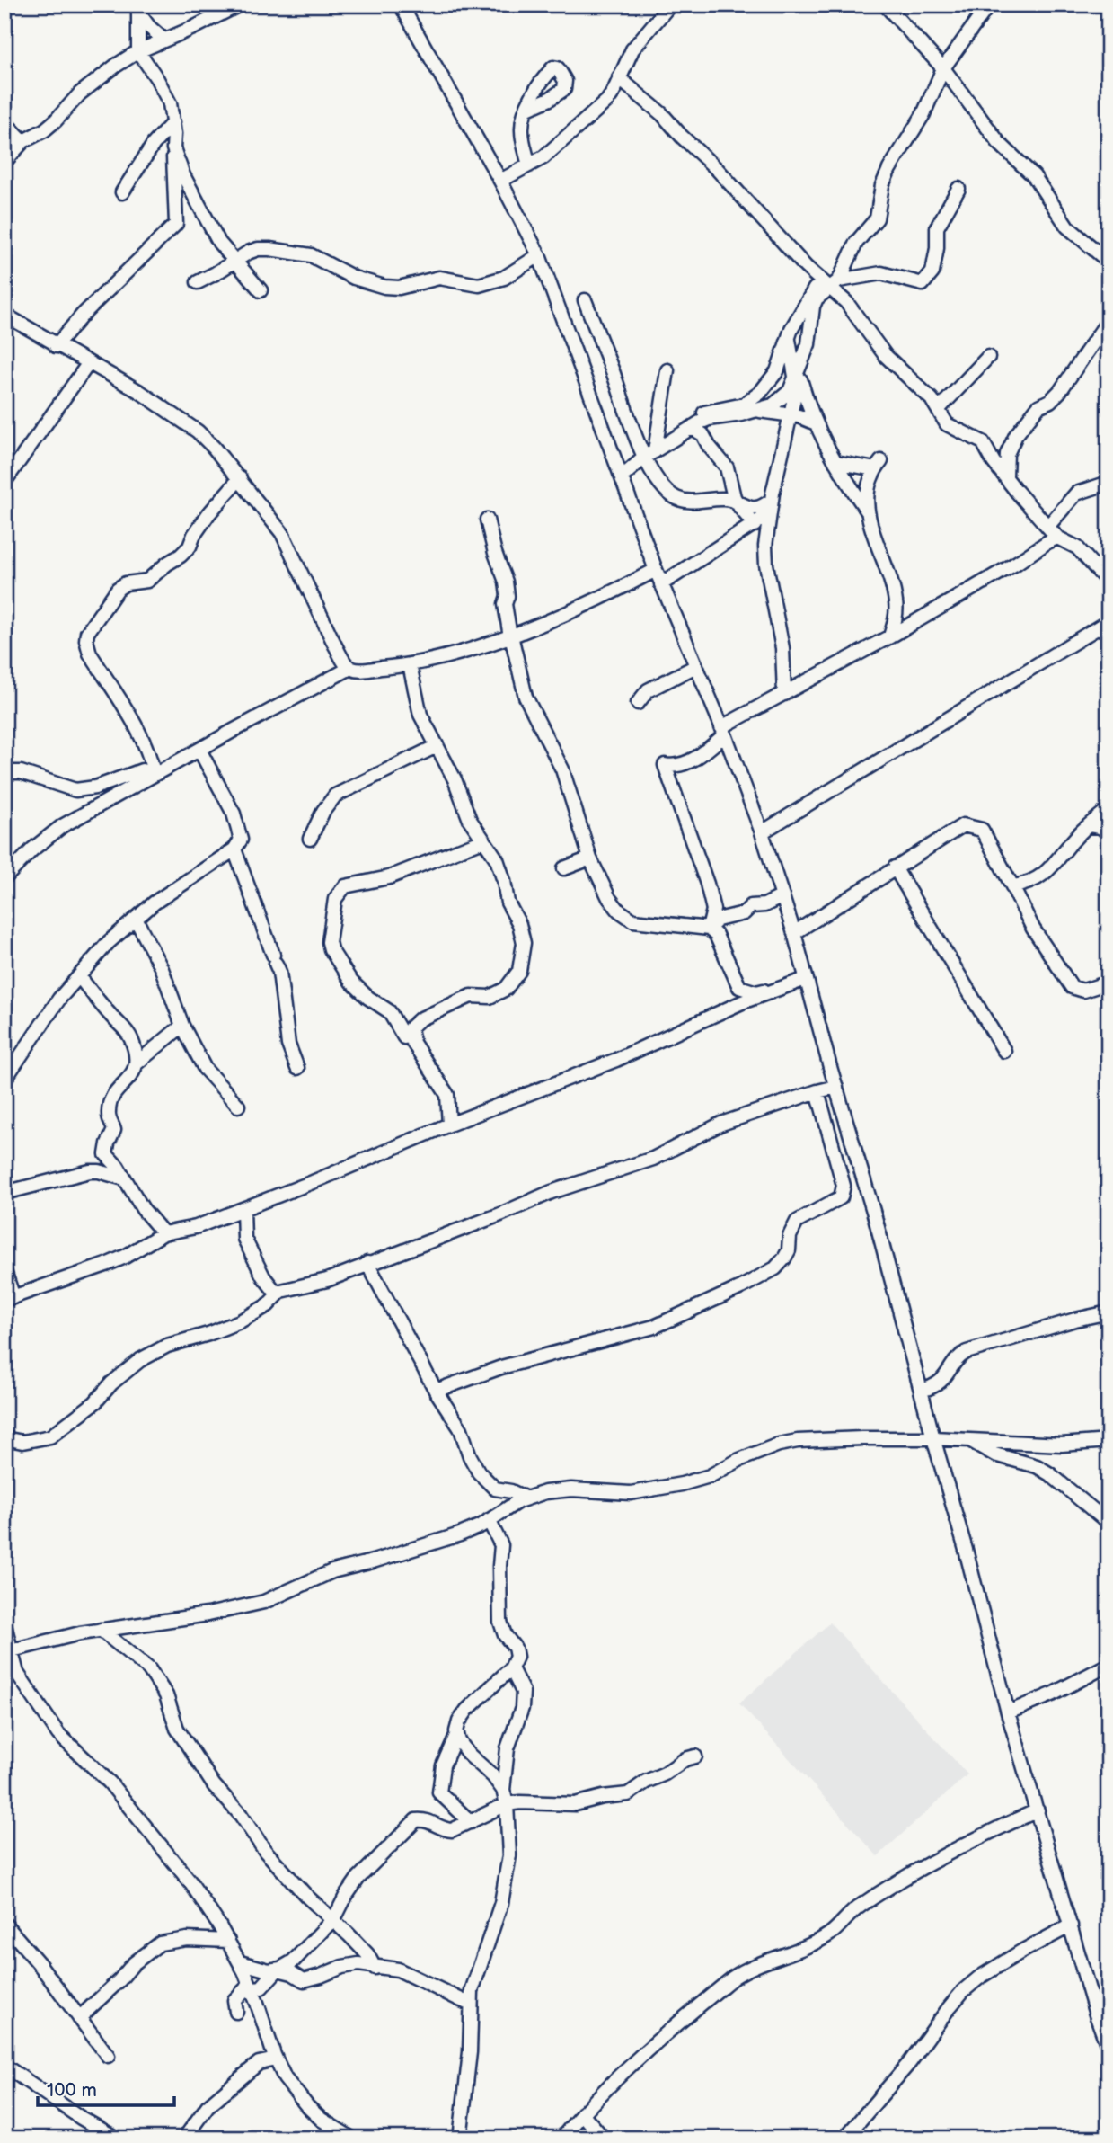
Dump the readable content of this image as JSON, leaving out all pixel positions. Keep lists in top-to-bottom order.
{
  "scale_bar": "100 m"
}
